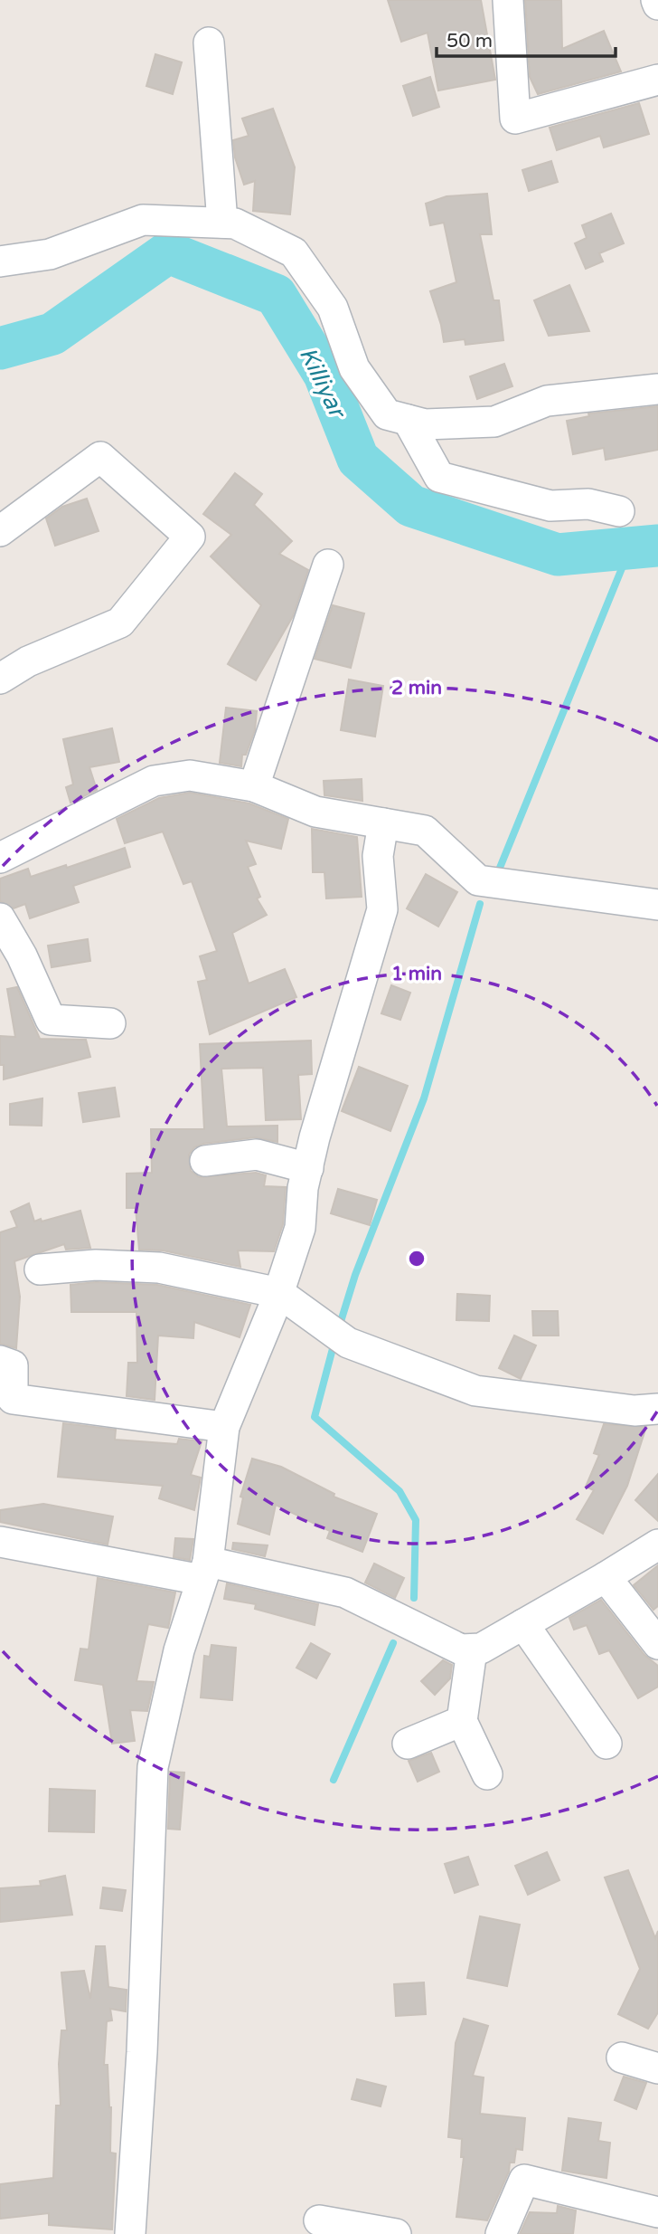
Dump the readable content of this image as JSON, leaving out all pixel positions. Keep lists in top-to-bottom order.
{
  "water": ["Killiyar"],
  "scale_bar": "50 m",
  "rings": ["2 min", "1 min"]
}
